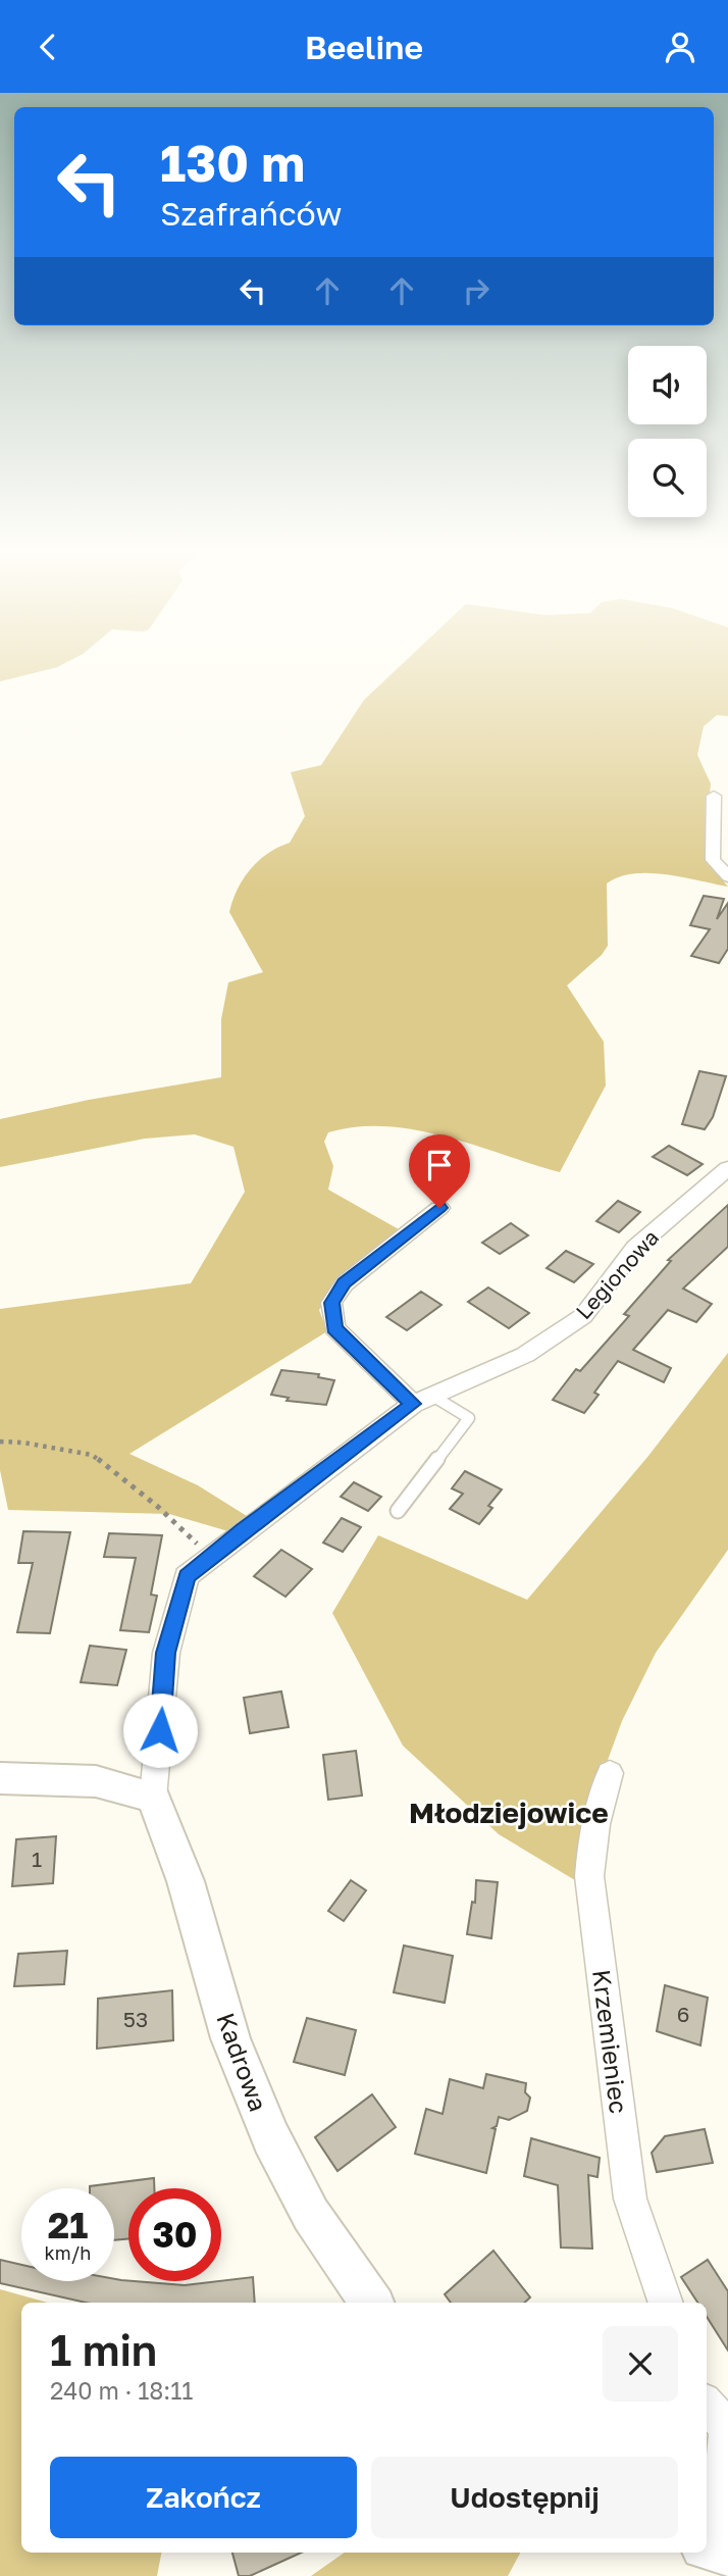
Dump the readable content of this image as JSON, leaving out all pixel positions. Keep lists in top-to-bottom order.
{
  "streets": {
    "street": ["Legionowa", "Krzemieniec", "Kadrowa"]
  },
  "crossings": [
    ["Legionowa", "Kadrowa"]
  ],
  "districts": ["Młodziejowice"],
  "house_numbers": ["1", "6", "53"],
  "page": {
    "header": "Beeline",
    "turn": ["130 m", "Szafrańców"],
    "speed": "21 km/h",
    "limit": "30",
    "heading": ["1 min", "240 m · 18:11"],
    "buttons": ["Zakończ", "Udostępnij"]
  }
}
